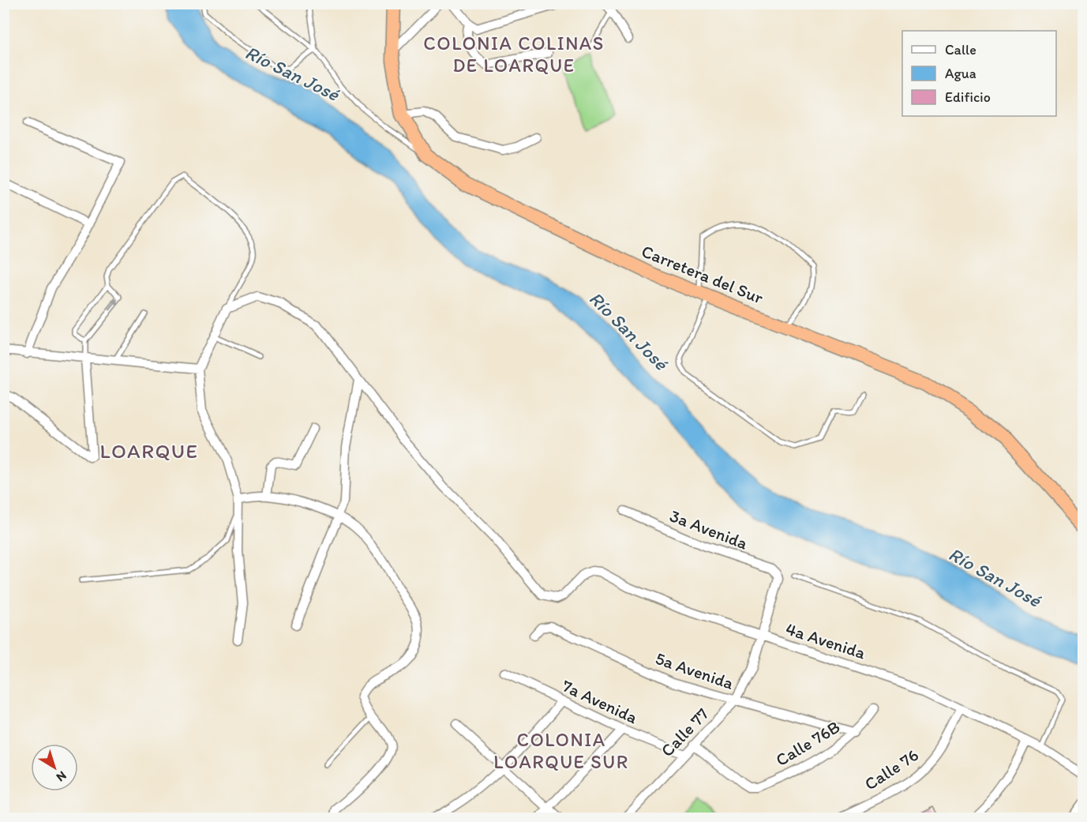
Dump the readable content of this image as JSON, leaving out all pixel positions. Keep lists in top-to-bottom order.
{
  "streets": {
    "highway": ["Carretera del Sur"],
    "street": [
      "3a Avenida",
      "4a Avenida",
      "5a Avenida",
      "7a Avenida",
      "Calle 77",
      "Calle 76B",
      "Calle 76"
    ]
  },
  "crossings": [
    ["3a Avenida", "Calle 77"],
    ["4a Avenida", "Calle 77"],
    ["4a Avenida", "Calle 76"],
    ["5a Avenida", "Calle 77"],
    ["5a Avenida", "Calle 76B"],
    ["7a Avenida", "Calle 77"],
    ["Calle 77", "Calle 76B"]
  ],
  "districts": ["COLONIA COLINAS DE LOARQUE", "LOARQUE", "COLONIA LOARQUE SUR"],
  "water": ["Río San José"],
  "legend": ["Calle", "Agua", "Edificio"],
  "north": "bottom right"
}
